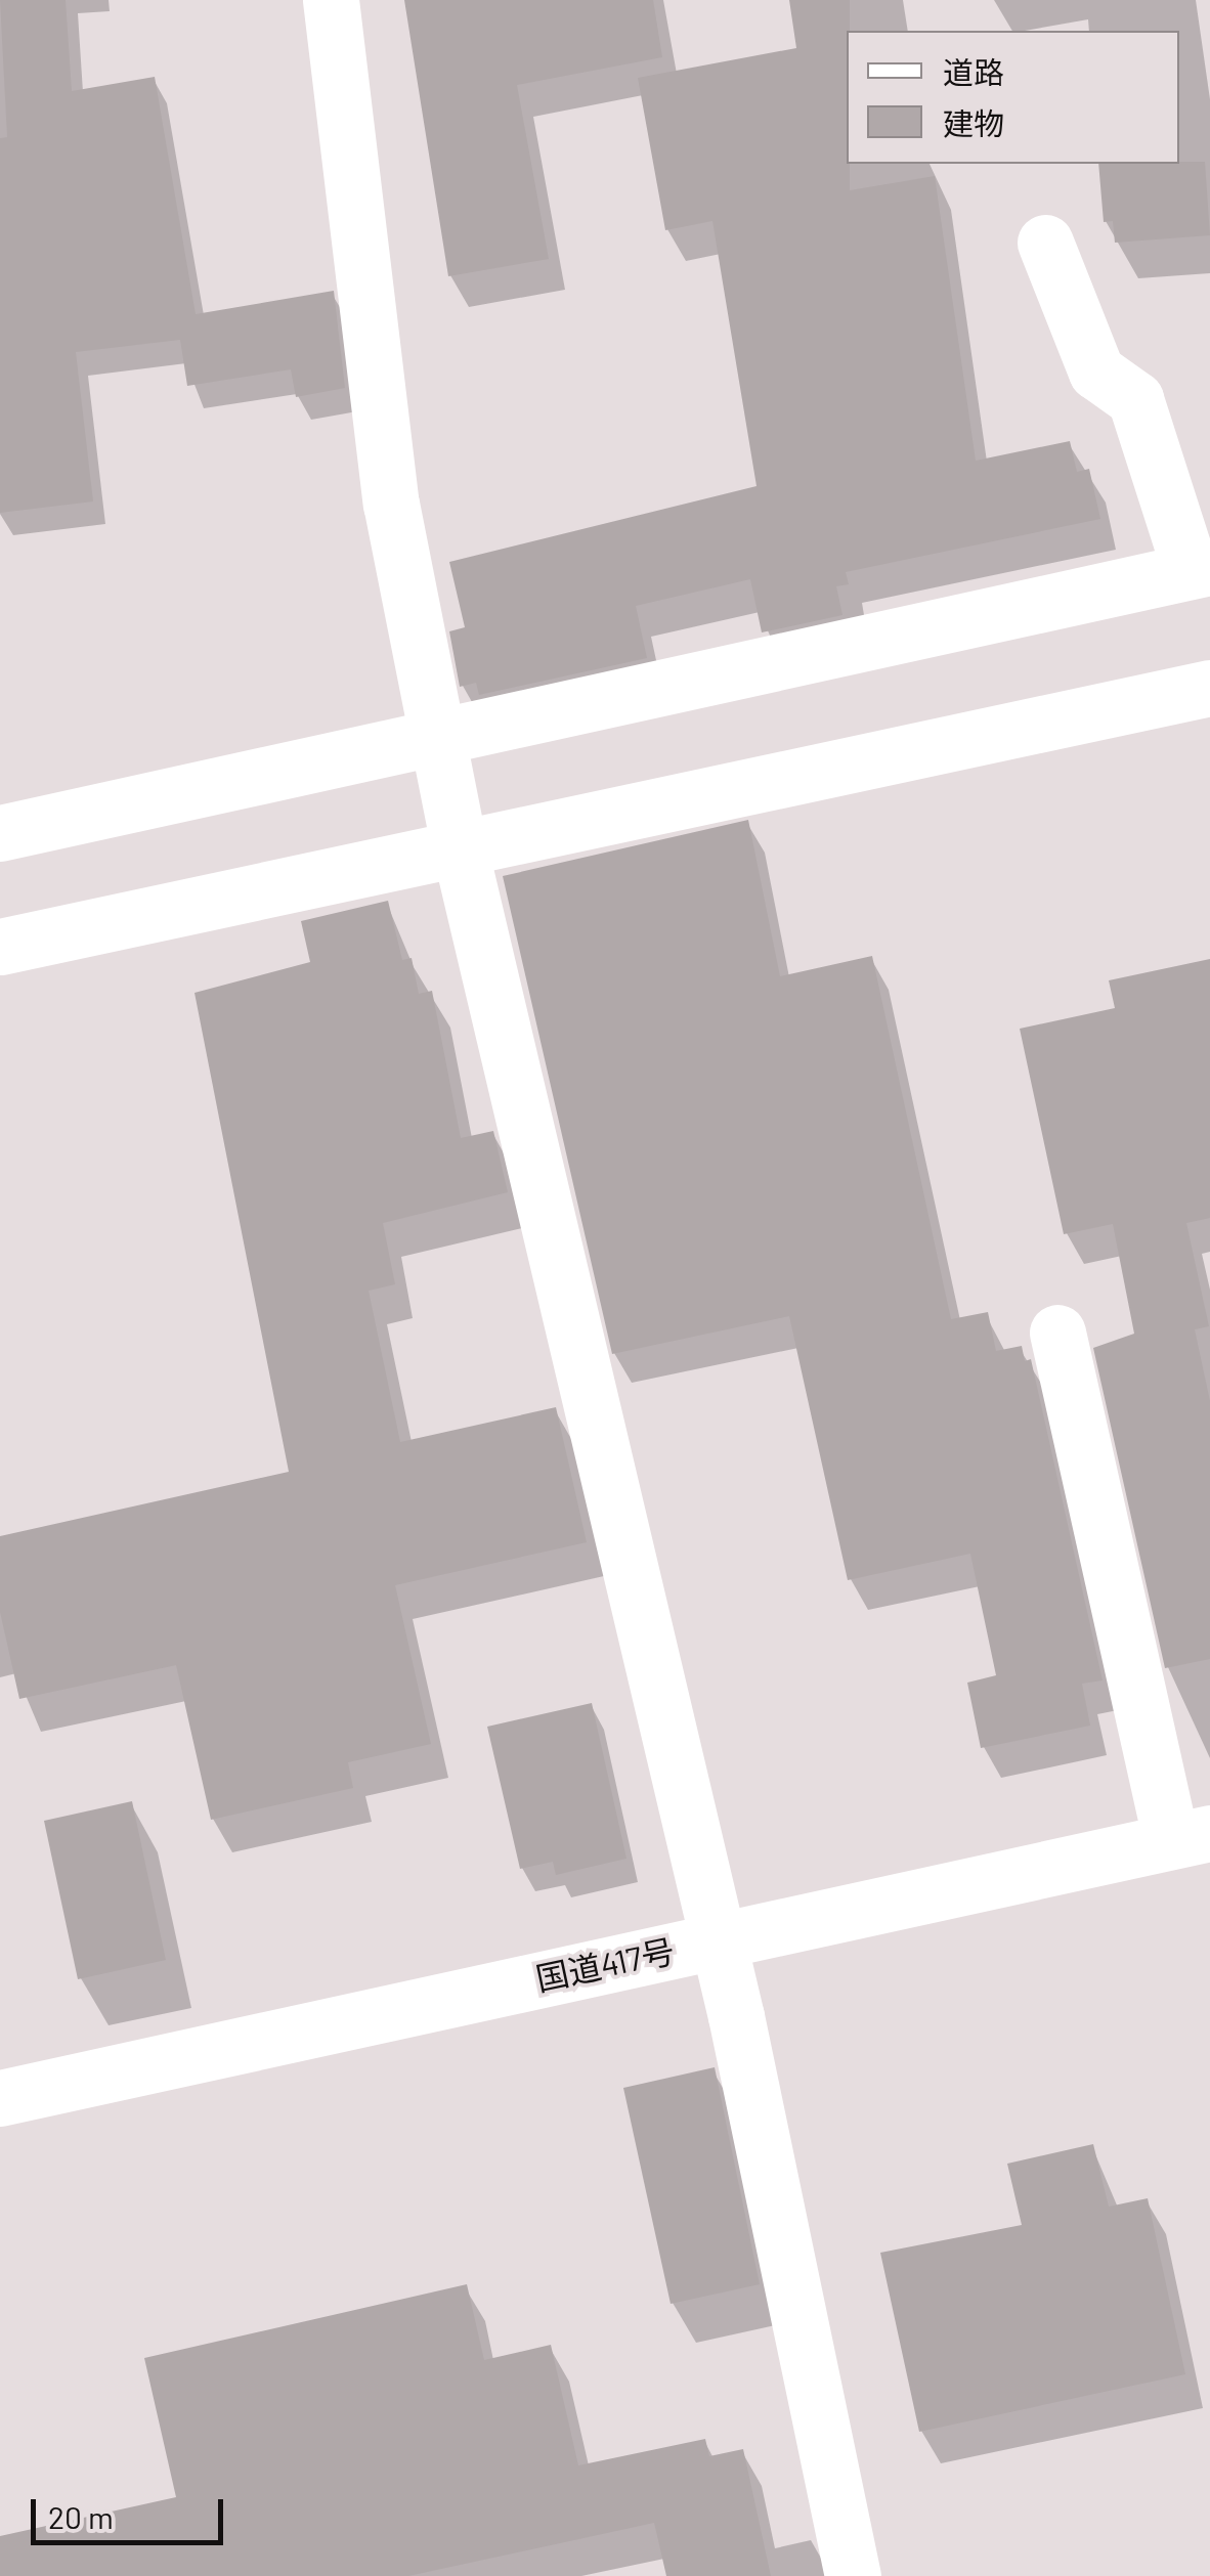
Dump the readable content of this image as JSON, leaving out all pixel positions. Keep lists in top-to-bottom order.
{
  "streets": {
    "main road": ["国道417号"]
  },
  "legend": ["道路", "建物"],
  "scale_bar": "20 m"
}
